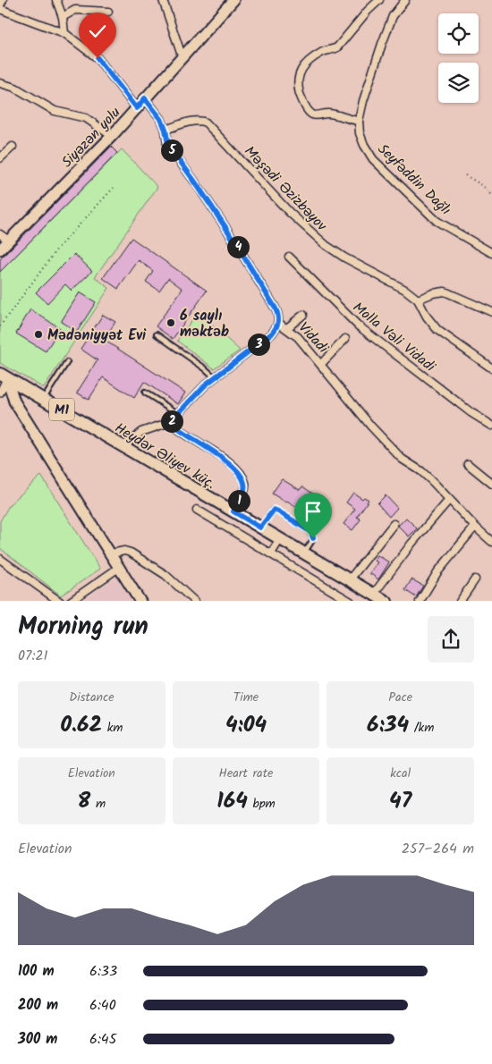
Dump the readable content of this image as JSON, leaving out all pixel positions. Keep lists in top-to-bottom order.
{
  "streets": {
    "main road": ["M1", "Heydər Əliyev küç."],
    "street": [
      "Siyəzən yolu",
      "Seyfəddin Dağlı",
      "Məşədi Əzizbəyov",
      "Molla Vəli Vidadi",
      "Vidadi"
    ]
  },
  "crossings": [
    ["Siyəzən yolu", "Vidadi"],
    ["Məşədi Əzizbəyov", "Vidadi"]
  ],
  "places": ["6 saylı məktəb", "Mədəniyyət Evi"],
  "page": {
    "pins": [
      "5",
      "4",
      "3",
      "2",
      "1"
    ],
    "heading": ["Morning run", "07:21"],
    "stats": [
      ["Distance", "0.62 km"],
      ["Time", "4:04"],
      ["Pace", "6:34 /km"],
      ["Elevation", "8 m"],
      ["Heart rate", "164 bpm"],
      ["kcal", "47"]
    ],
    "chart": ["Elevation", "257–264 m"],
    "list": [
      {
        "name": "100 m",
        "note": "6:33"
      },
      {
        "name": "200 m",
        "note": "6:40"
      },
      {
        "name": "300 m",
        "note": "6:45"
      }
    ]
  }
}
